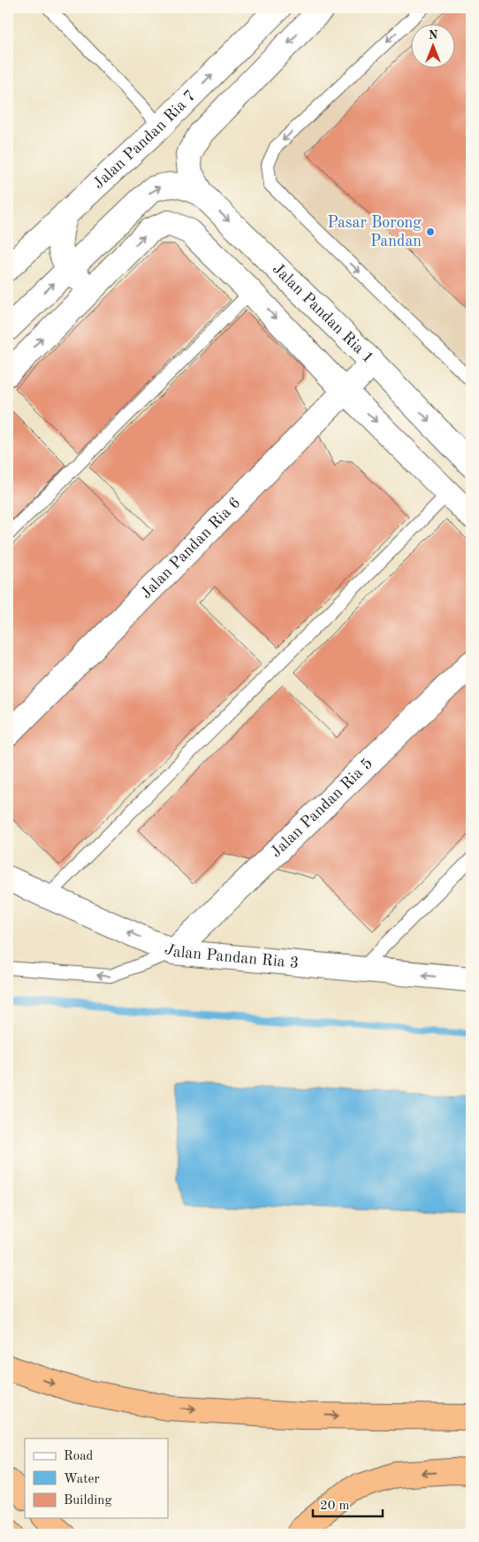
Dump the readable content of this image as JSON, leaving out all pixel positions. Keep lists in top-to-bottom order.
{
  "streets": {
    "street": [
      "Jalan Pandan Ria 7",
      "Jalan Pandan Ria 1",
      "Jalan Pandan Ria 6",
      "Jalan Pandan Ria 5",
      "Jalan Pandan Ria 3"
    ]
  },
  "crossings": [
    ["Jalan Pandan Ria 1", "Jalan Pandan Ria 6"],
    ["Jalan Pandan Ria 5", "Jalan Pandan Ria 3"]
  ],
  "one_way": ["Jalan Pandan Ria 7", "Jalan Pandan Ria 3"],
  "places": ["Pasar Borong Pandan"],
  "legend": ["Road", "Water", "Building"],
  "scale_bar": "20 m",
  "north": "top"
}
